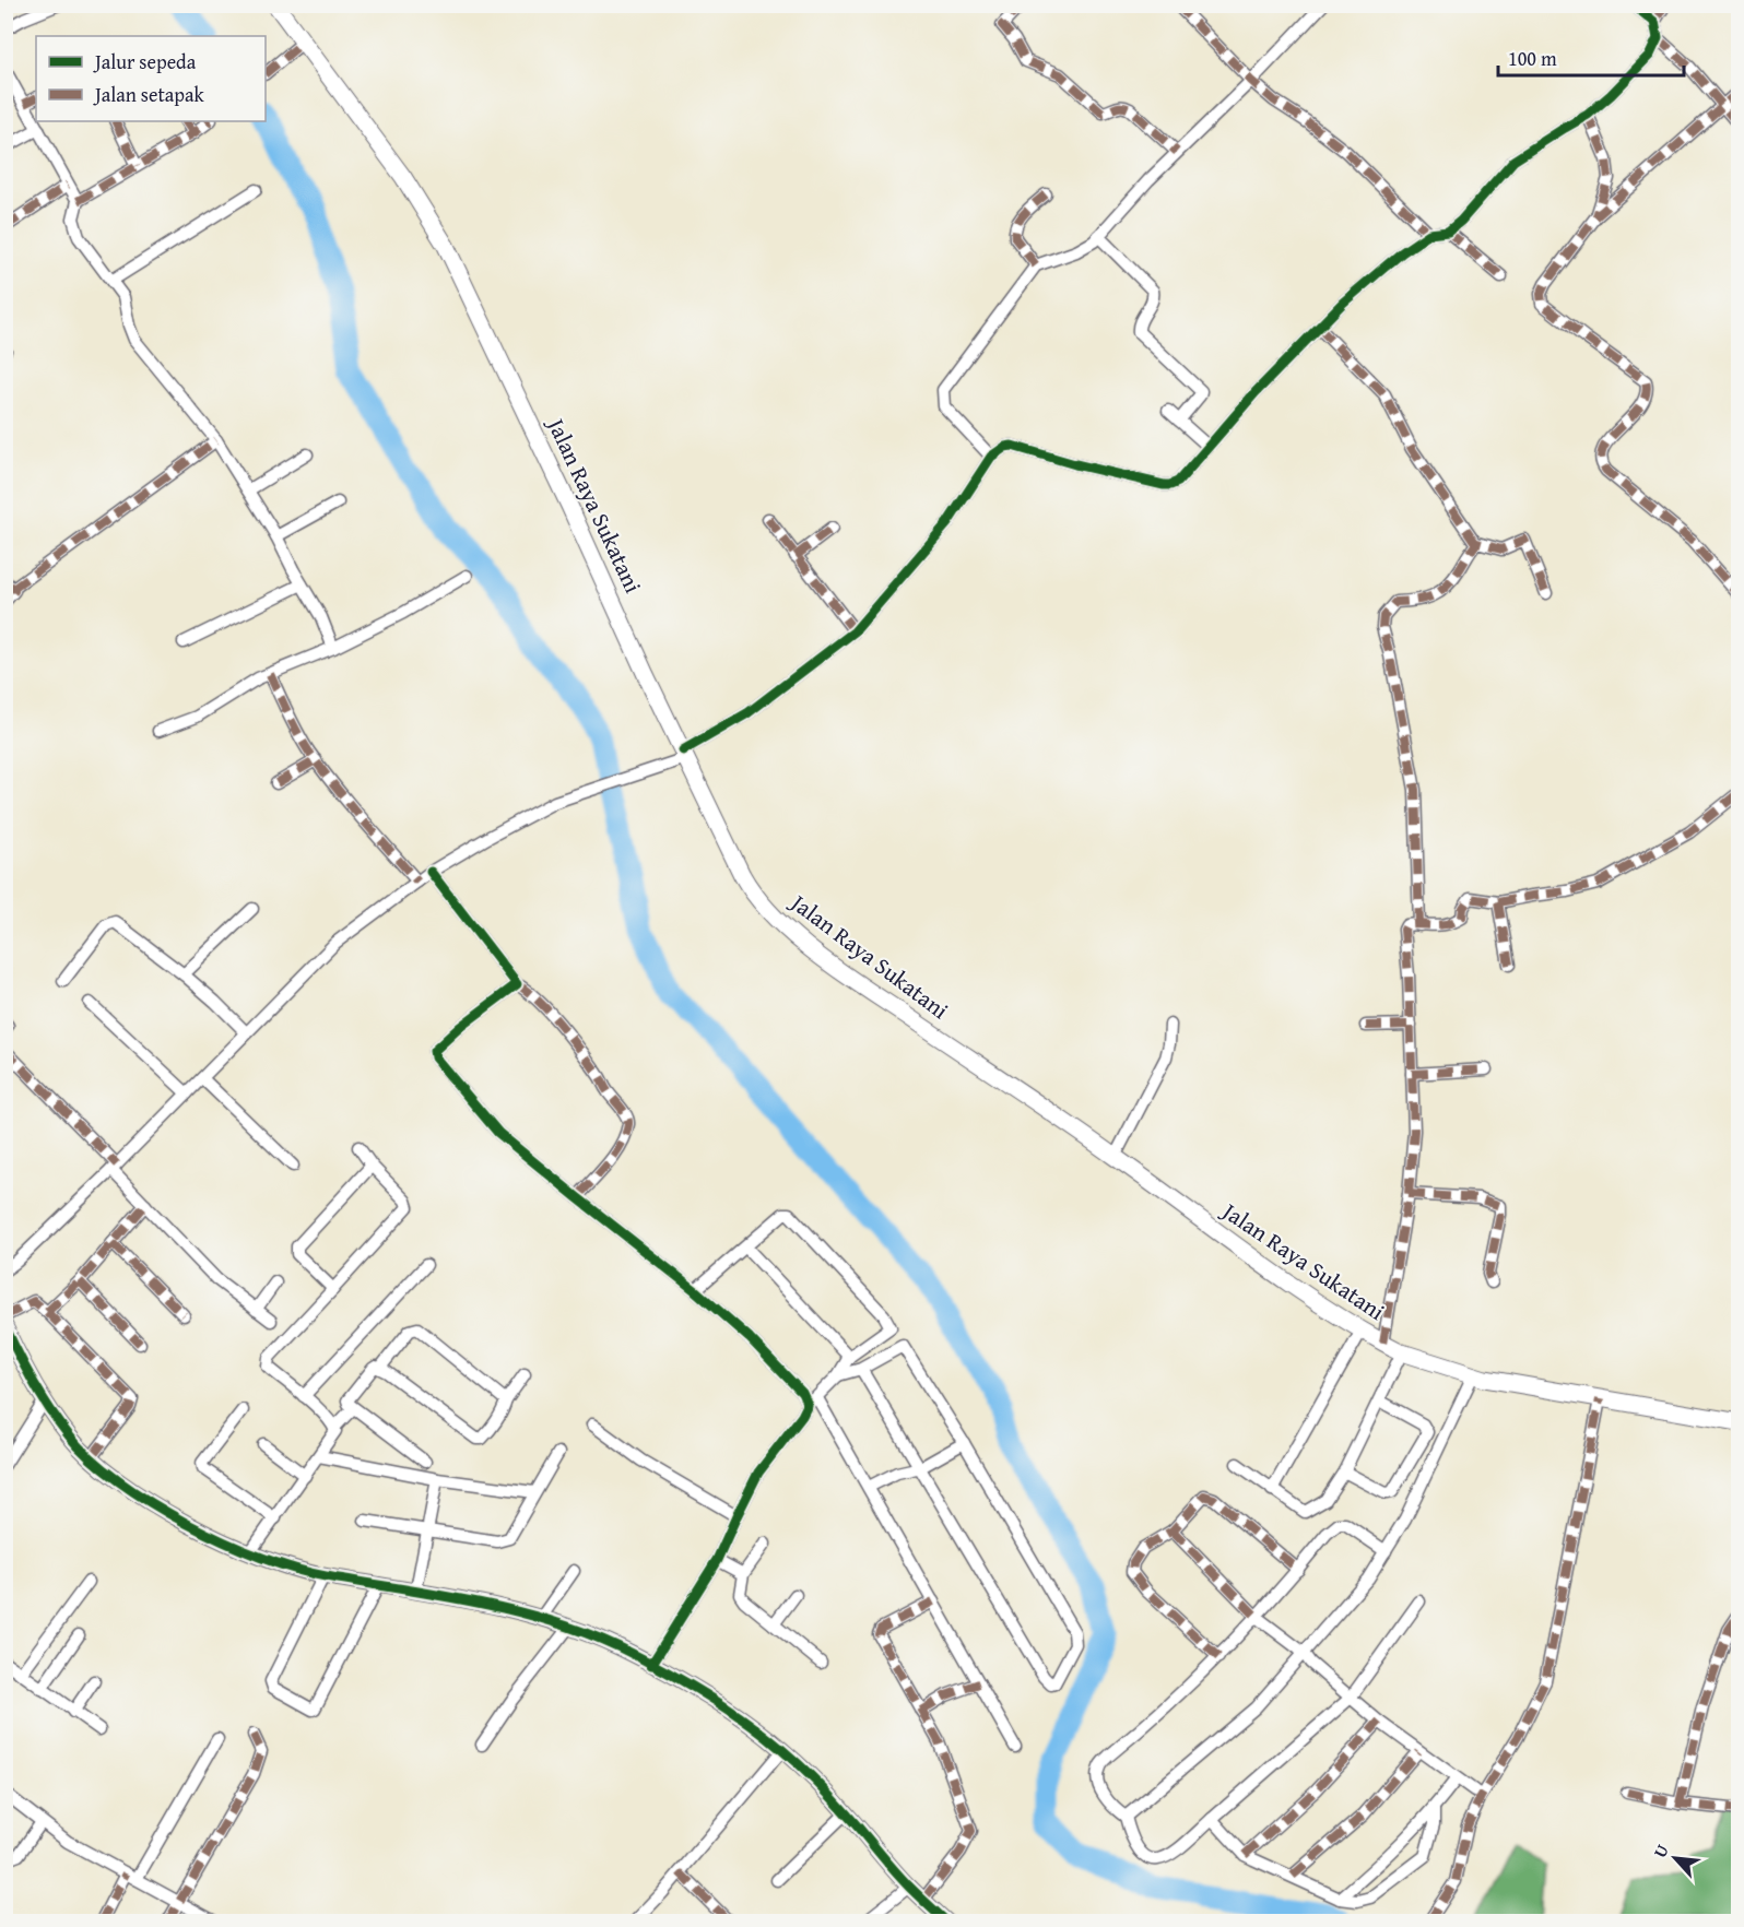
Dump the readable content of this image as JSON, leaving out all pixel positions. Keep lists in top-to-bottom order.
{
  "streets": {
    "main road": ["Jalan Raya Sukatani"]
  },
  "legend": ["Jalur sepeda", "Jalan setapak"],
  "scale_bar": "100 m",
  "north": "top left"
}
